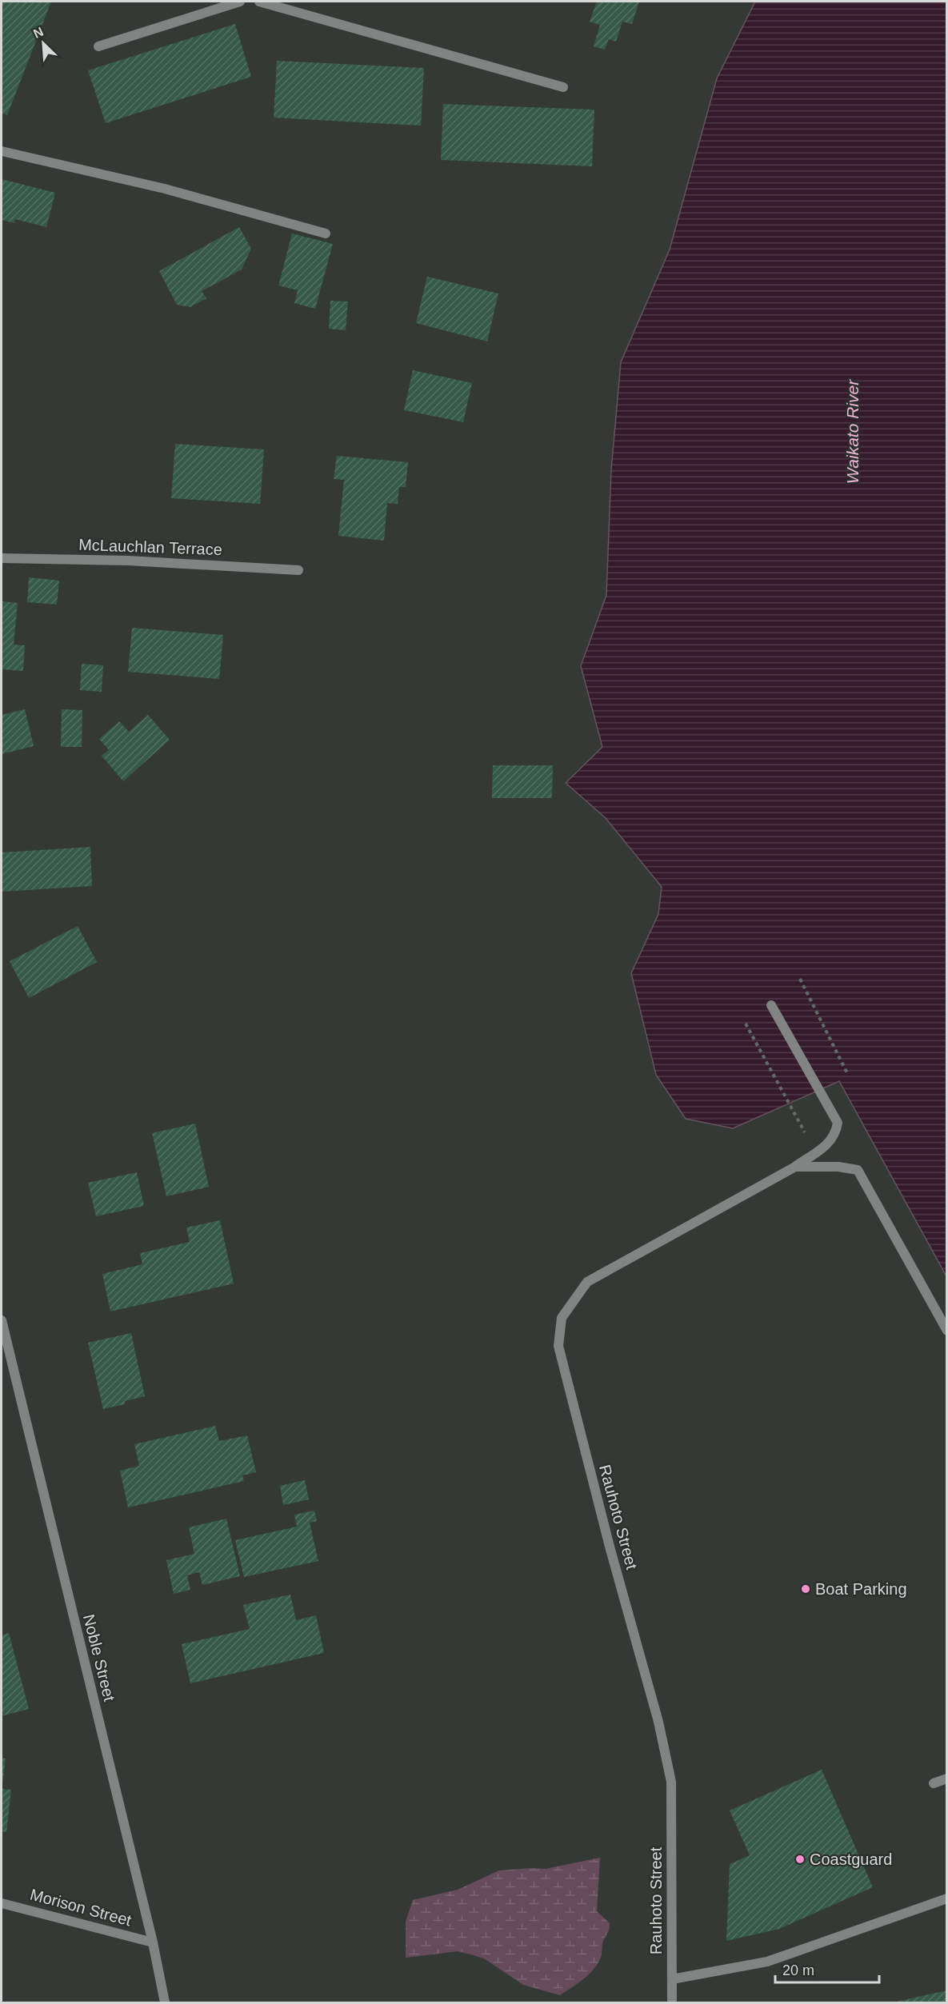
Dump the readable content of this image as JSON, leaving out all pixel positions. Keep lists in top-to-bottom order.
{
  "streets": {
    "street": [
      "McLauchlan Terrace",
      "Rauhoto Street",
      "Noble Street",
      "Morison Street"
    ]
  },
  "crossings": [
    ["Noble Street", "Morison Street"]
  ],
  "water": ["Waikato River"],
  "places": ["Boat Parking", "Coastguard"],
  "scale_bar": "20 m",
  "north": "top left"
}
